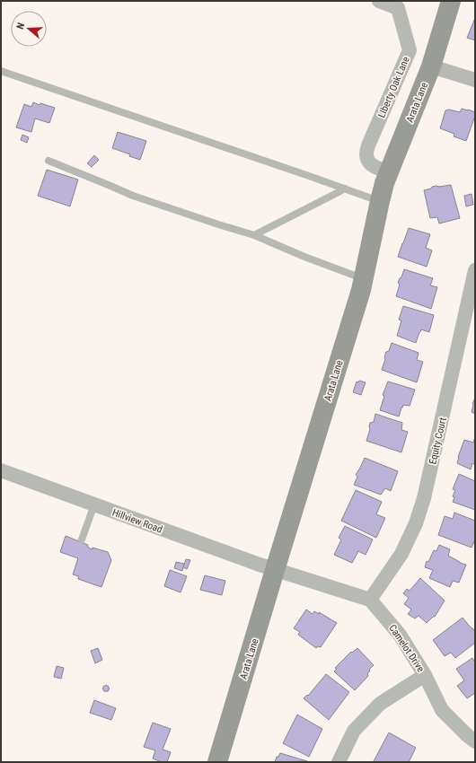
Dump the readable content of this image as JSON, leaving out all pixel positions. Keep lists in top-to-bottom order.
{
  "streets": {
    "street": [
      "LIberty Oak Lane",
      "Arata Lane",
      "Equity Court",
      "Hillview Road",
      "Camelot Drive"
    ]
  },
  "crossings": [
    ["LIberty Oak Lane", "Arata Lane"],
    ["Arata Lane", "Hillview Road"],
    ["Equity Court", "Camelot Drive"]
  ],
  "north": "left"
}
